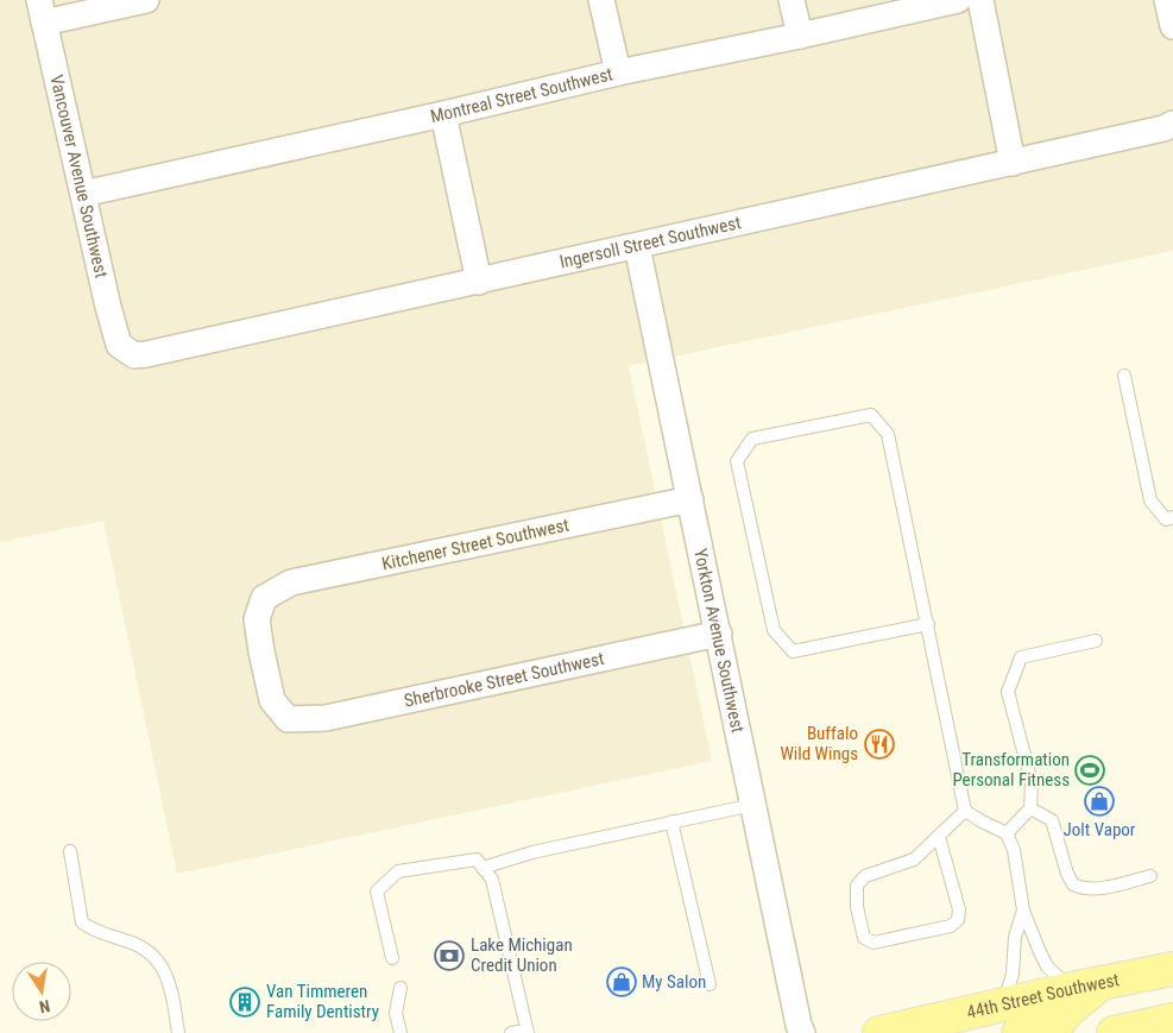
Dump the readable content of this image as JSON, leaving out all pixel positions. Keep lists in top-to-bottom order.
{
  "streets": {
    "main road": ["44th Street Southwest"],
    "street": [
      "Montreal Street Southwest",
      "Vancouver Avenue Southwest",
      "Ingersoll Street Southwest",
      "Kitchener Street Southwest",
      "Yorkton Avenue Southwest",
      "Sherbrooke Street Southwest"
    ]
  },
  "crossings": [
    ["Montreal Street Southwest", "Vancouver Avenue Southwest"],
    ["Vancouver Avenue Southwest", "Ingersoll Street Southwest"],
    ["Ingersoll Street Southwest", "Yorkton Avenue Southwest"],
    ["Kitchener Street Southwest", "Yorkton Avenue Southwest"],
    ["Kitchener Street Southwest", "Sherbrooke Street Southwest"],
    ["Yorkton Avenue Southwest", "Sherbrooke Street Southwest"]
  ],
  "places": {
    "restaurant": ["Buffalo Wild Wings"],
    "sports": ["Transformation Personal Fitness"],
    "shop": ["Jolt Vapor", "My Salon"],
    "bank": ["Lake Michigan Credit Union"],
    "building": ["Van Timmeren Family Dentistry"]
  },
  "north": "bottom"
}
